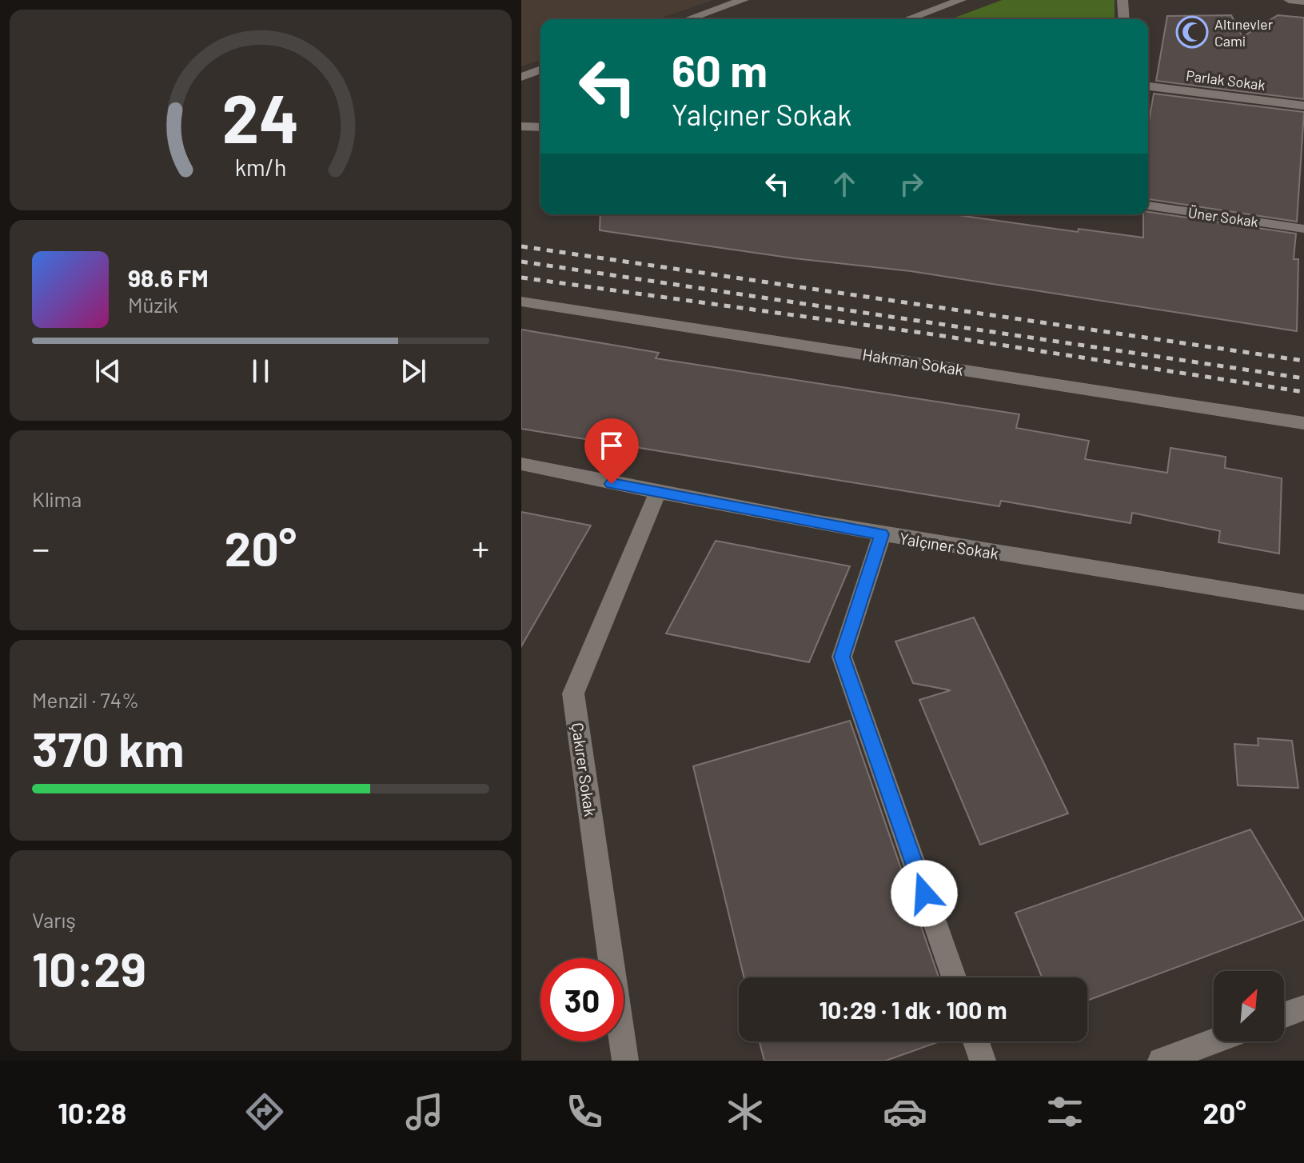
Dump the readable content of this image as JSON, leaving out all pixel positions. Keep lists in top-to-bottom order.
{
  "streets": {
    "street": [
      "Parlak Sokak",
      "Üner Sokak",
      "Hakman Sokak",
      "Yalçıner Sokak",
      "Çakırer Sokak"
    ]
  },
  "crossings": [
    ["Yalçıner Sokak", "Çakırer Sokak"]
  ],
  "places": {
    "mosque": ["Altınevler Cami"]
  },
  "north": "top right",
  "page": {
    "turn": ["60 m", "Yalçıner Sokak"],
    "song": ["98.6 FM", "Müzik"],
    "tile": [
      "Klima",
      ["Menzil · 74%", "370 km"],
      ["Varış", "10:29"]
    ],
    "heat": ["−", "20°", "+"],
    "limit": "30",
    "trip": "10:29 · 1 dk · 100 m",
    "tabs": ["10:28", "20°"],
    "gauge": ["24", "km/h"]
  }
}
